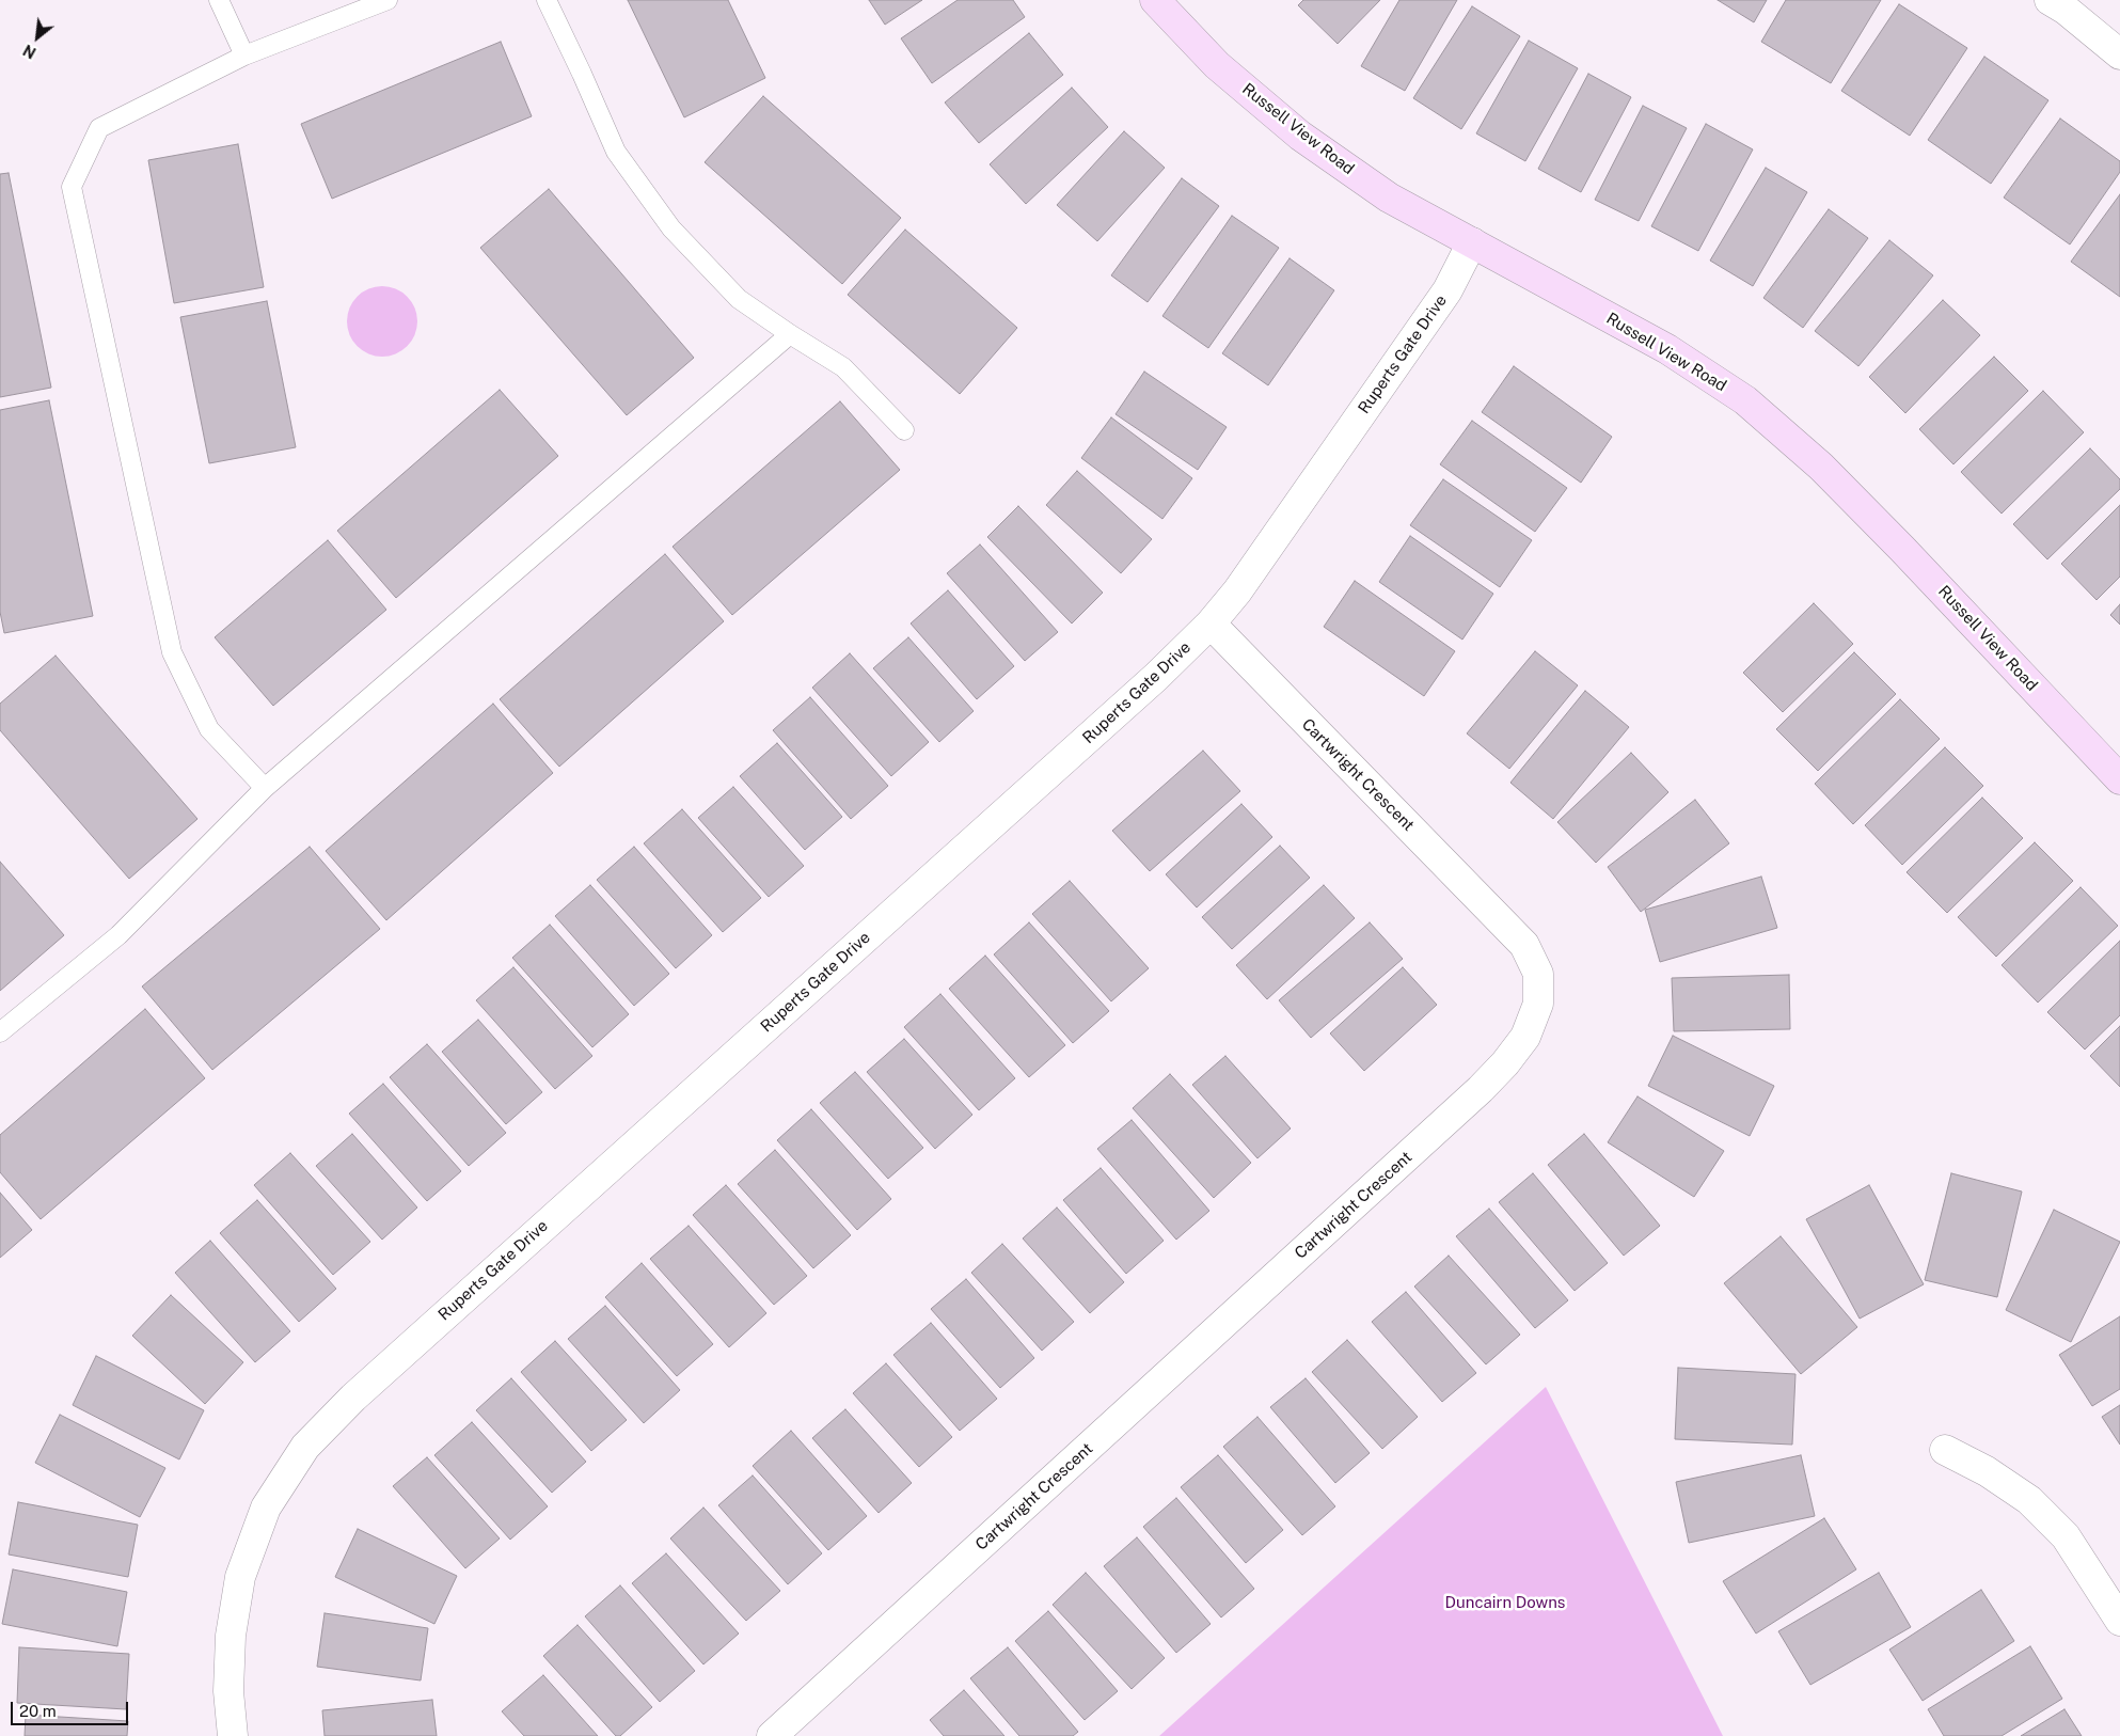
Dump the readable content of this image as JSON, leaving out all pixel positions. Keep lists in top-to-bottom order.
{
  "streets": {
    "street": ["Russell View Road", "Ruperts Gate Drive", "Cartwright Crescent"]
  },
  "crossings": [
    ["Russell View Road", "Ruperts Gate Drive"],
    ["Ruperts Gate Drive", "Cartwright Crescent"]
  ],
  "parks": ["Duncairn Downs"],
  "scale_bar": "20 m",
  "north": "bottom left"
}
